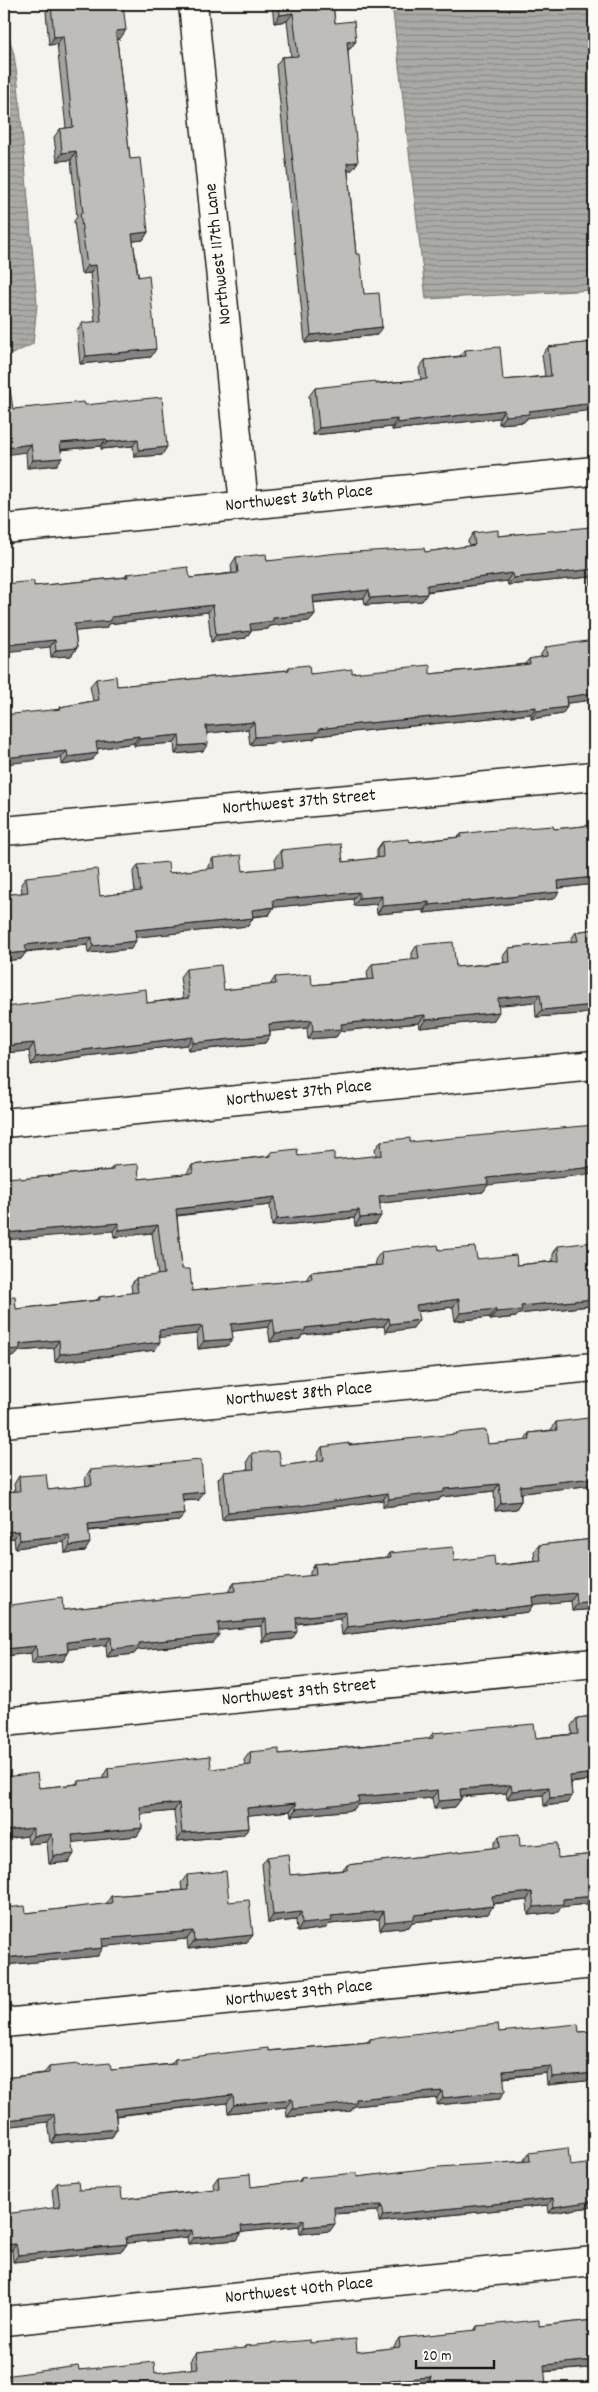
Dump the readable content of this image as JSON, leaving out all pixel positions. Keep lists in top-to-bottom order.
{
  "streets": {
    "street": [
      "Northwest 117th Lane",
      "Northwest 36th Place",
      "Northwest 37th Street",
      "Northwest 37th Place",
      "Northwest 38th Place",
      "Northwest 39th Street",
      "Northwest 39th Place",
      "Northwest 40th Place"
    ]
  },
  "crossings": [
    ["Northwest 117th Lane", "Northwest 36th Place"]
  ],
  "scale_bar": "20 m"
}
